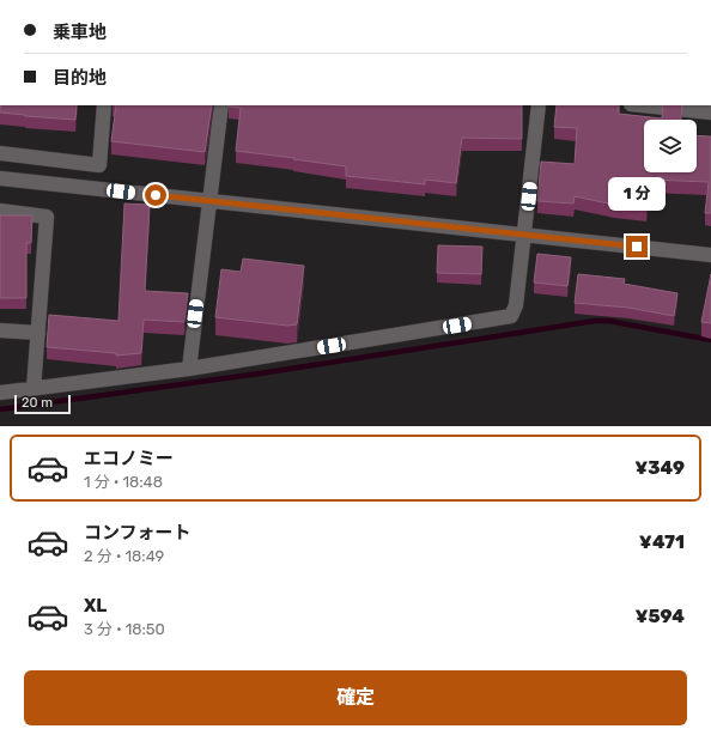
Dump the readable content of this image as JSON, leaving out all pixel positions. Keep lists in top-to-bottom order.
{
  "scale_bar": "20 m",
  "page": {
    "banner": ["乗車地", "目的地"],
    "bubble": "1 分",
    "scale": "20 m",
    "list": [
      {
        "name": "エコノミー",
        "note": "1 分 · 18:48",
        "value": "¥349"
      },
      {
        "name": "コンフォート",
        "note": "2 分 · 18:49",
        "value": "¥471"
      },
      {
        "name": "XL",
        "note": "3 分 · 18:50",
        "value": "¥594"
      }
    ],
    "buttons": "確定"
  }
}
